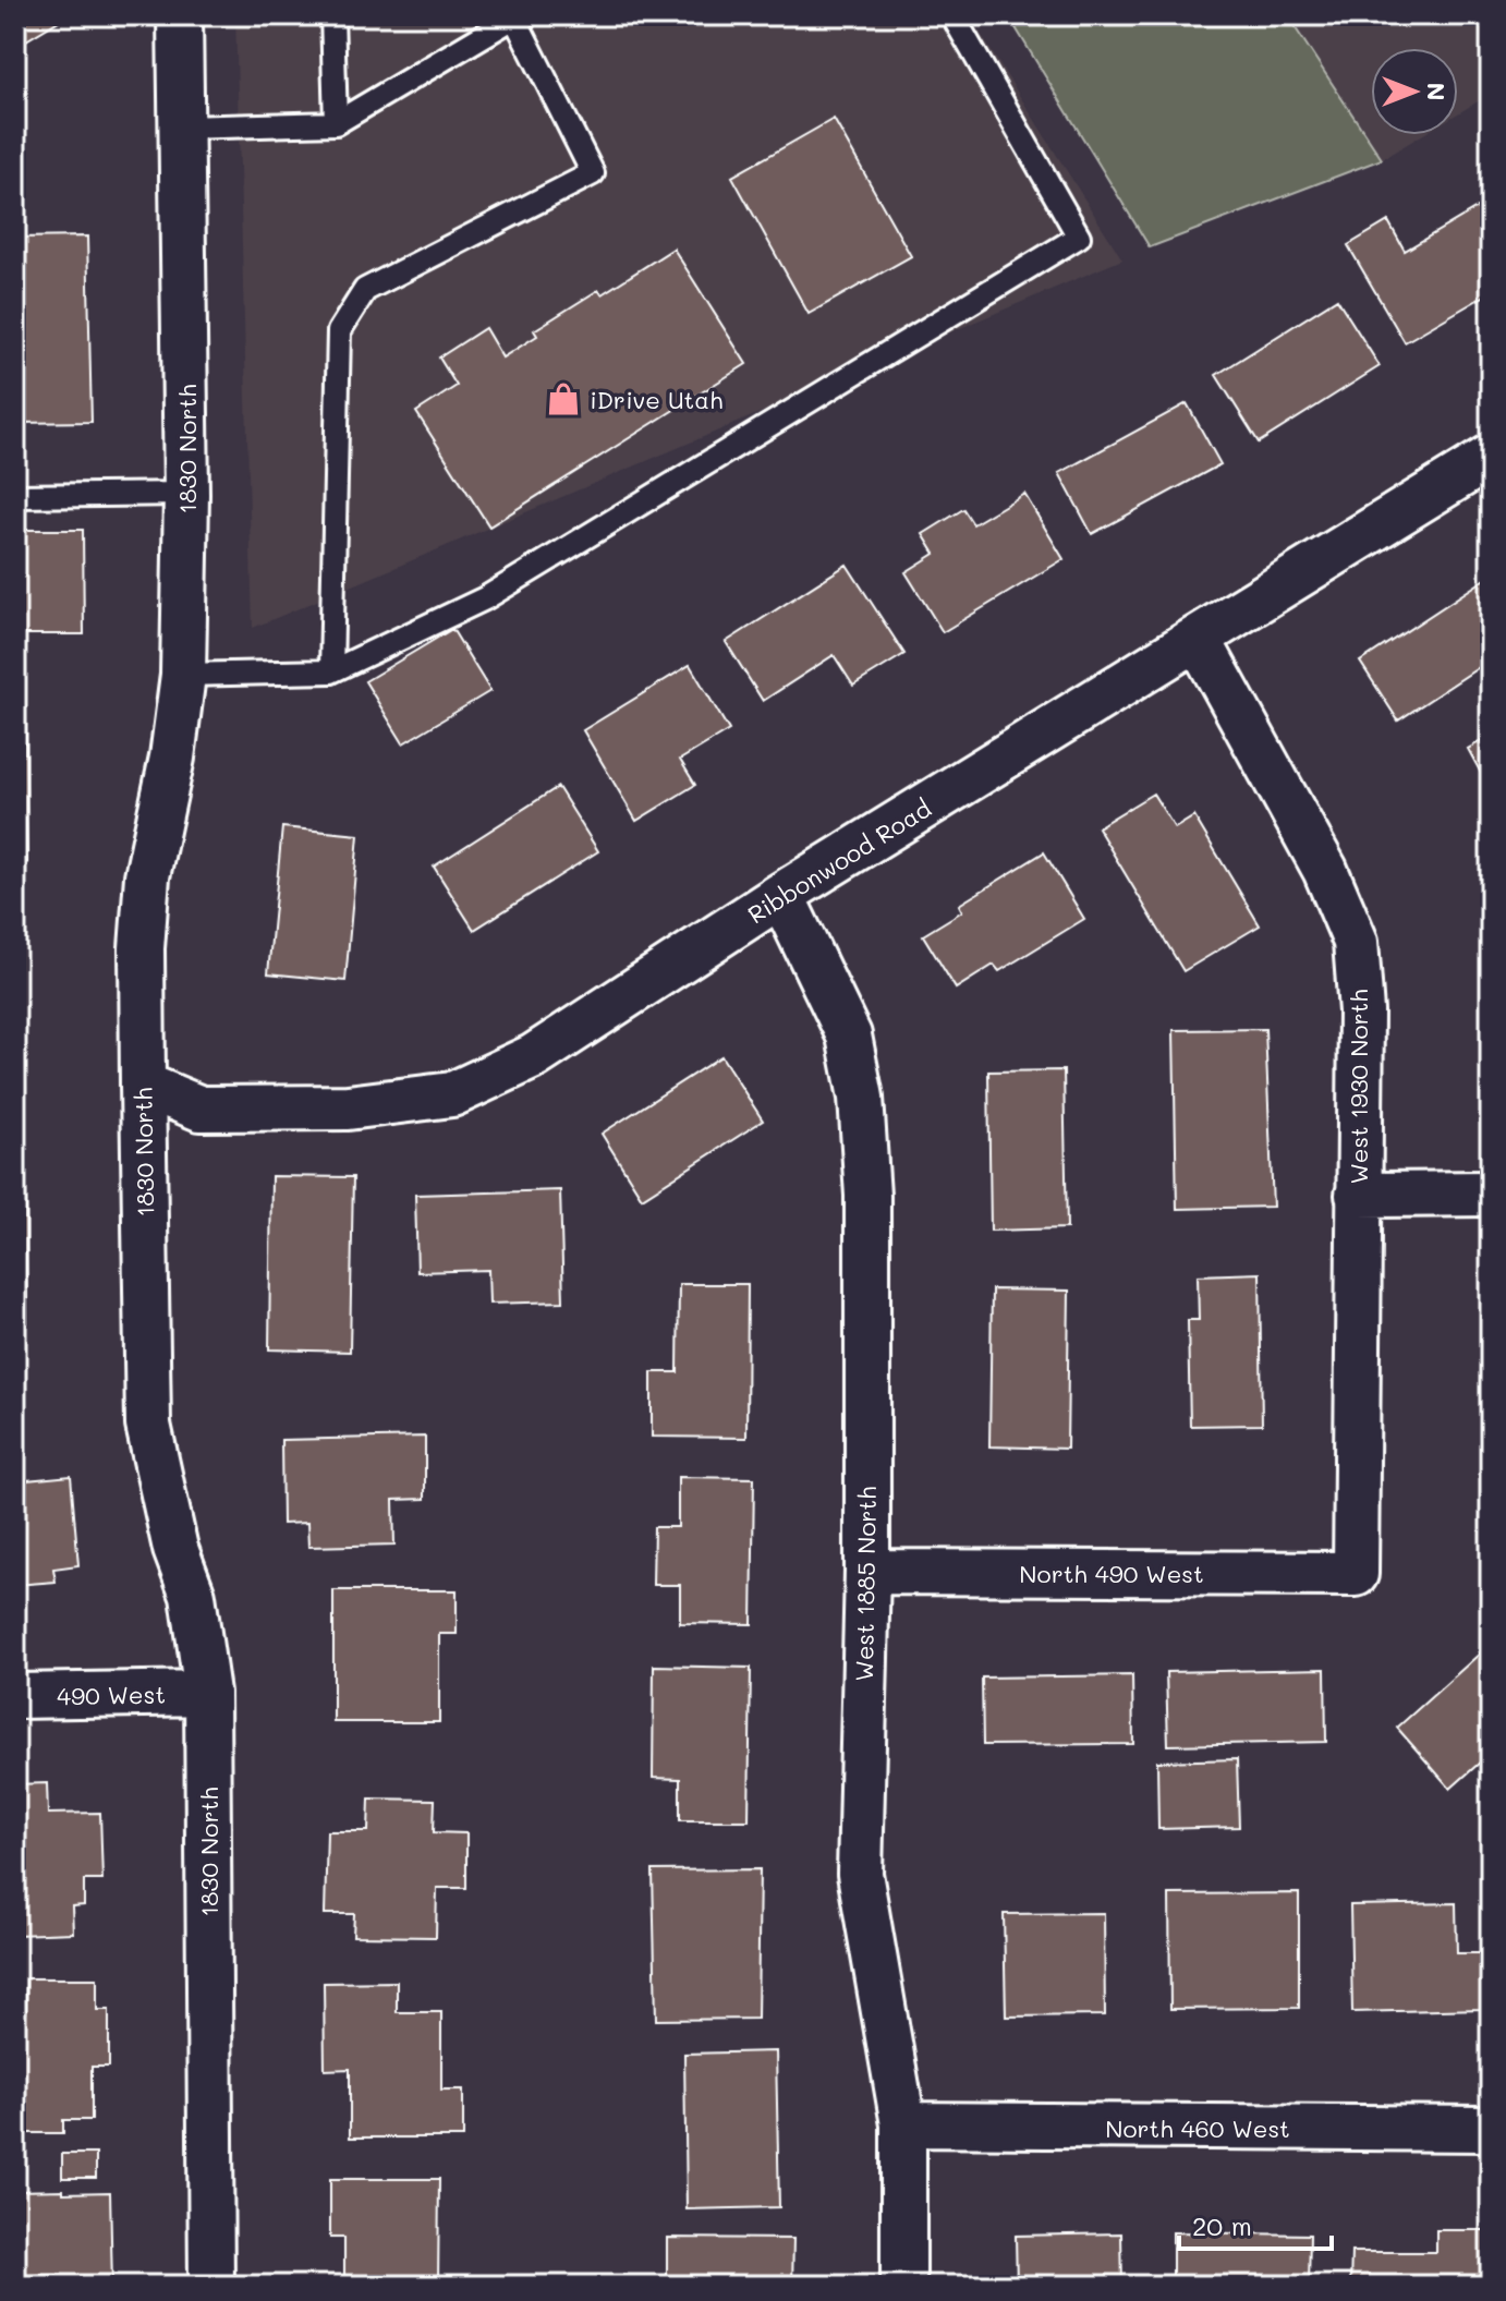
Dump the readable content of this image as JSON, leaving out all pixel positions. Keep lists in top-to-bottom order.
{
  "streets": {
    "street": [
      "1830 North",
      "Ribbonwood Road",
      "West 1930 North",
      "North 490 West",
      "West 1885 North",
      "490 West",
      "North 460 West"
    ]
  },
  "crossings": [
    ["1830 North", "Ribbonwood Road"],
    ["1830 North", "490 West"],
    ["Ribbonwood Road", "West 1930 North"],
    ["Ribbonwood Road", "West 1885 North"],
    ["West 1930 North", "North 490 West"],
    ["North 490 West", "West 1885 North"],
    ["West 1885 North", "North 460 West"]
  ],
  "places": {
    "shop": ["iDrive Utah"]
  },
  "scale_bar": "20 m",
  "north": "right"
}
